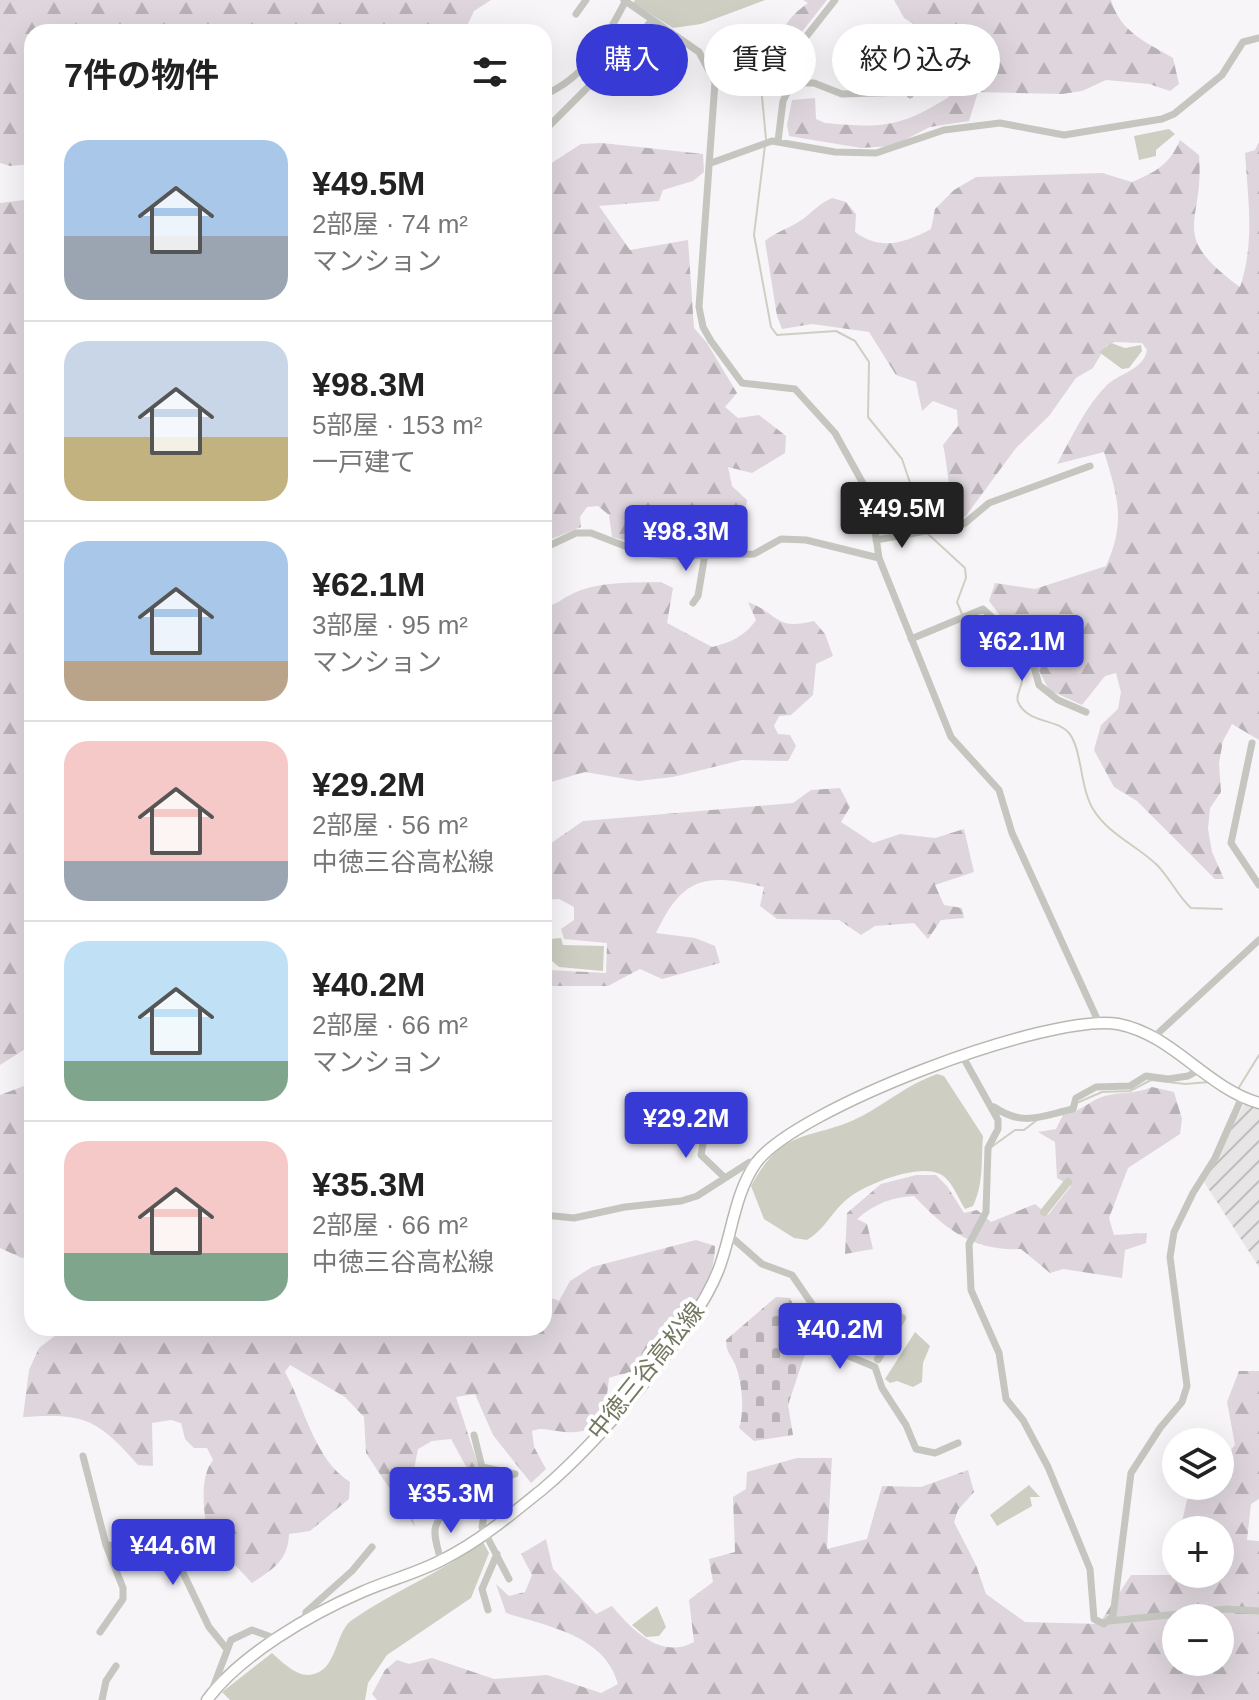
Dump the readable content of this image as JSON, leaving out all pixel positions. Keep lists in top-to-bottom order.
{
  "streets": {
    "main road": ["中徳三谷高松線"]
  },
  "page": {
    "chip": ["購入", "賃貸", "絞り込み"],
    "heading": "7件の物件",
    "list": [
      {
        "name": "¥49.5M",
        "note": "2部屋 · 74 m² · マンション"
      },
      {
        "name": "¥98.3M",
        "note": "5部屋 · 153 m² · 一戸建て"
      },
      {
        "name": "¥62.1M",
        "note": "3部屋 · 95 m² · マンション"
      },
      {
        "name": "¥29.2M",
        "note": "2部屋 · 56 m² · 中徳三谷高松線"
      },
      {
        "name": "¥40.2M",
        "note": "2部屋 · 66 m² · マンション"
      },
      {
        "name": "¥35.3M",
        "note": "2部屋 · 66 m² · 中徳三谷高松線"
      }
    ],
    "price": [
      "¥49.5M",
      "¥98.3M",
      "¥62.1M",
      "¥29.2M",
      "¥40.2M",
      "¥35.3M",
      "¥44.6M"
    ],
    "map_buttons": ["+", "−"]
  }
}
